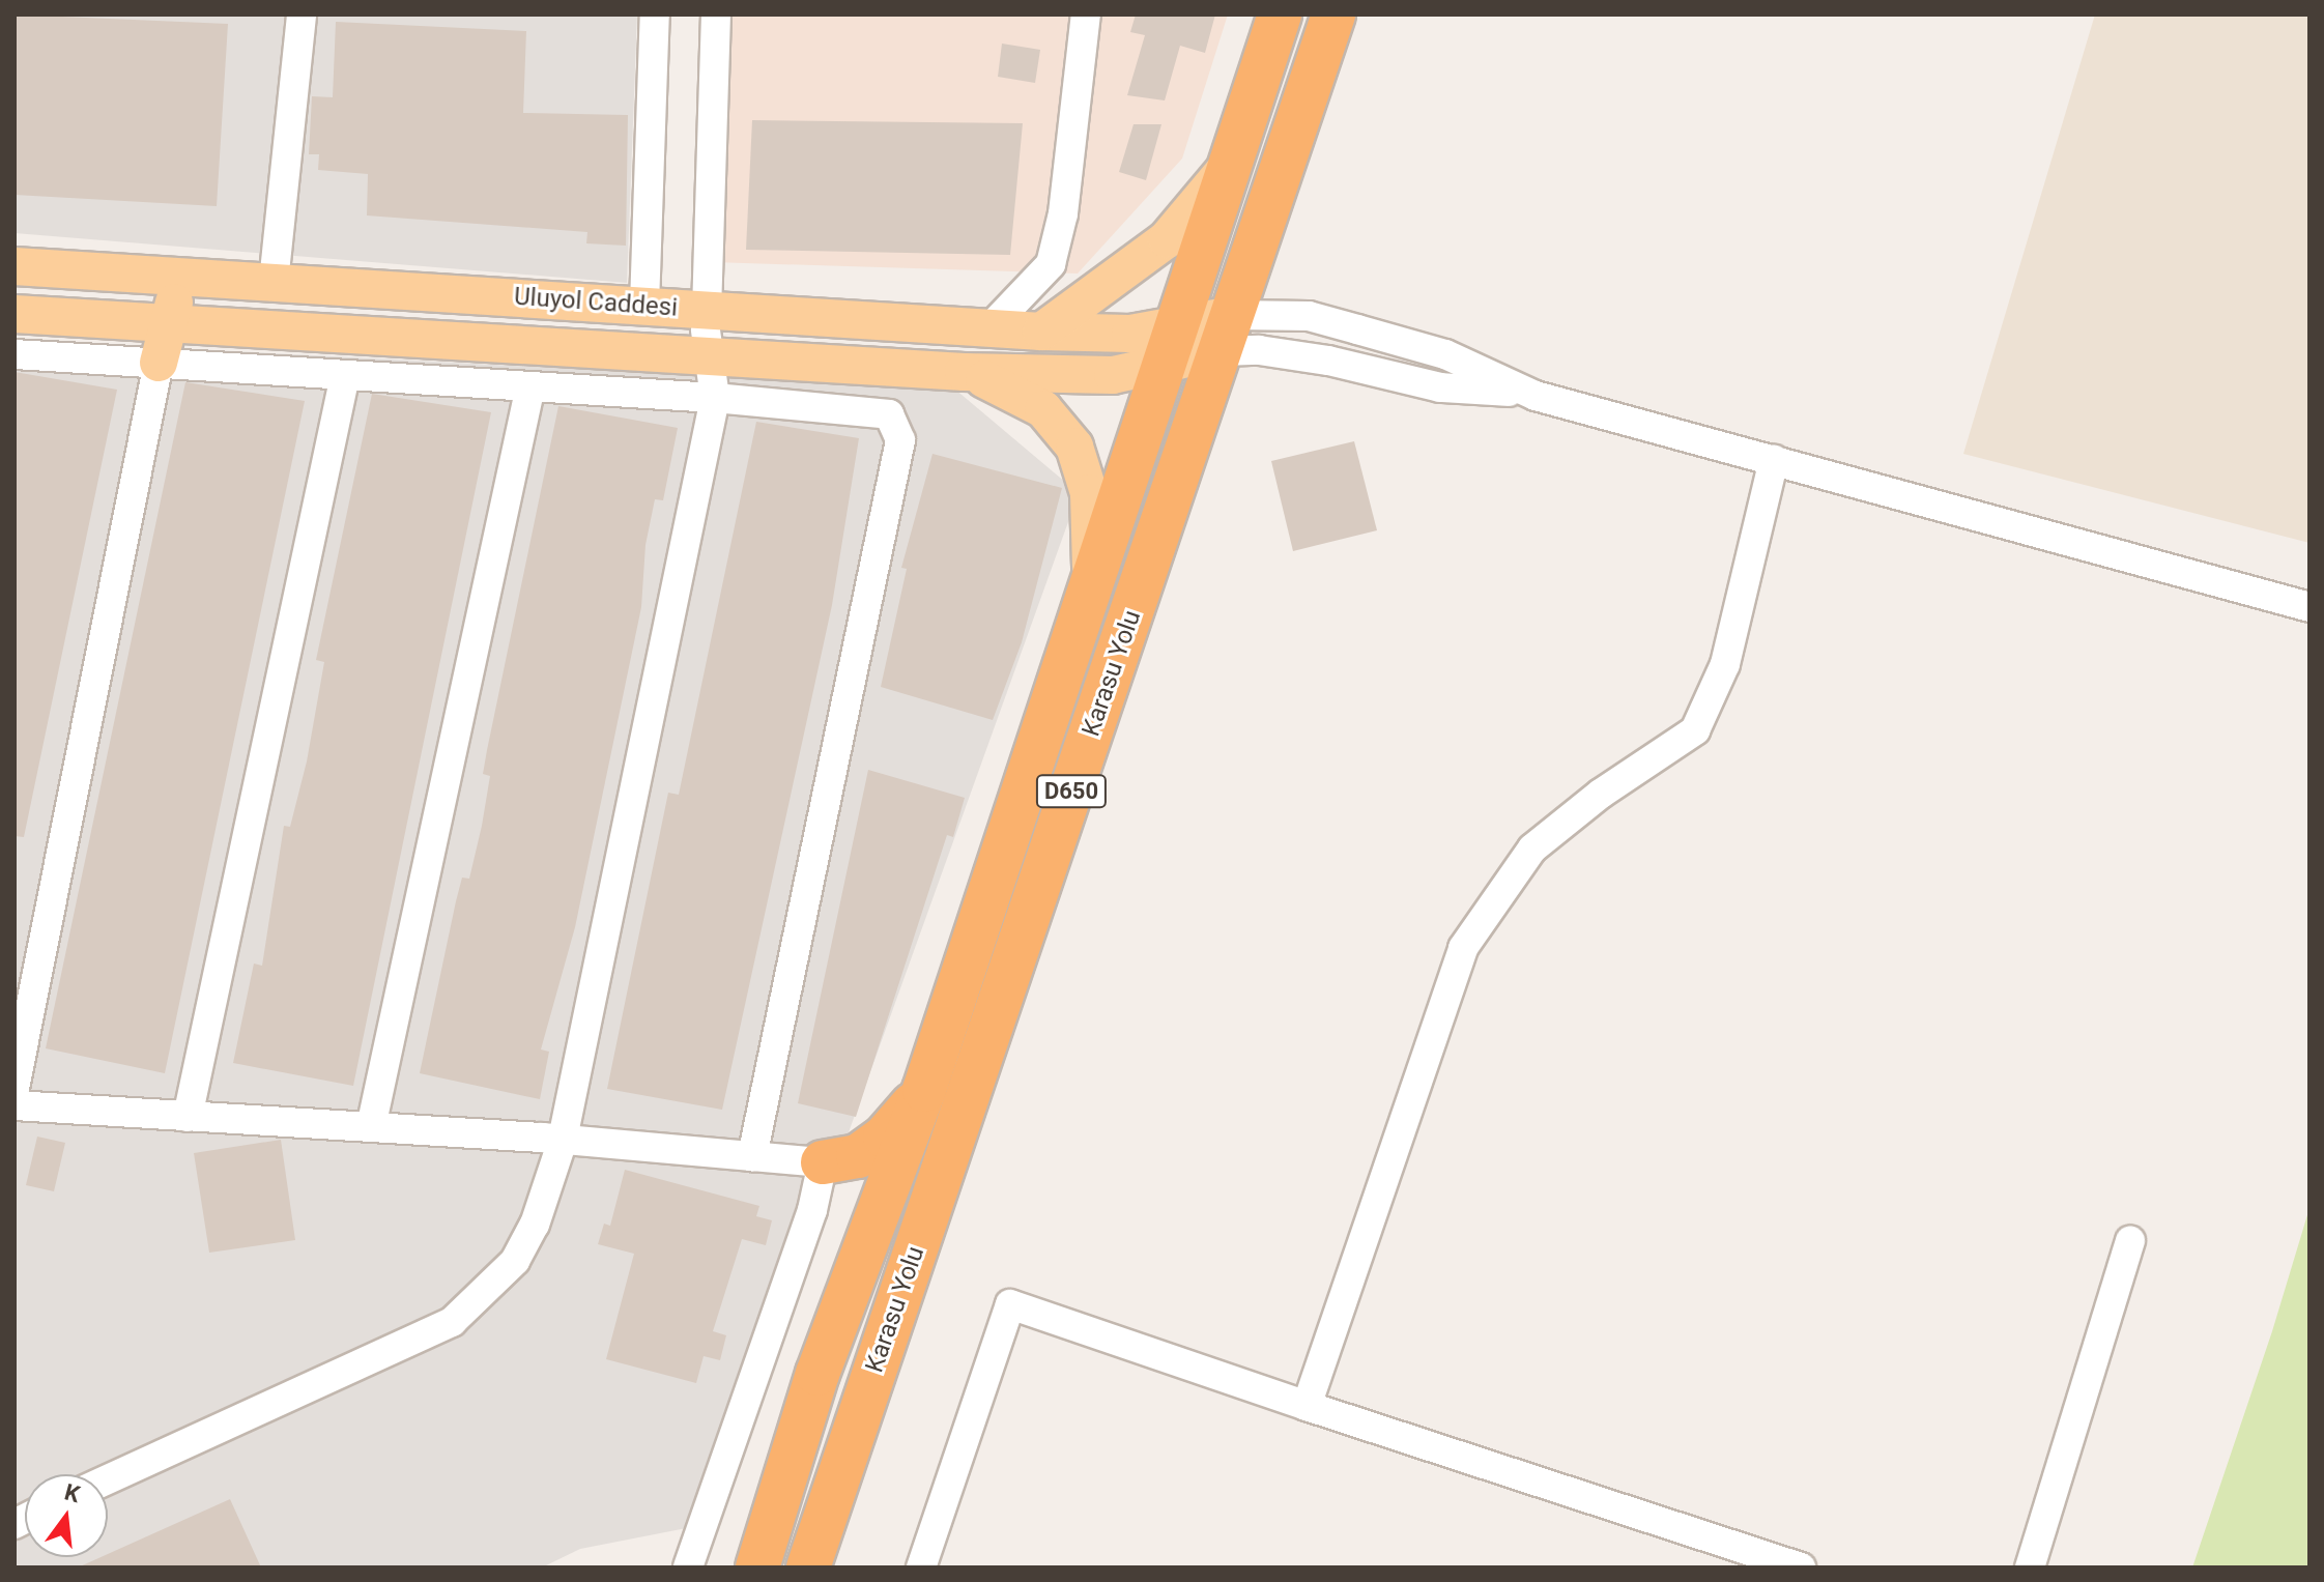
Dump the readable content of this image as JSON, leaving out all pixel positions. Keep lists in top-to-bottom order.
{
  "streets": {
    "highway": ["Karasu Yolu", "D650"],
    "main road": ["Uluyol Caddesi"]
  },
  "crossings": [
    ["Uluyol Caddesi", "Karasu Yolu"]
  ],
  "north": "top"
}
